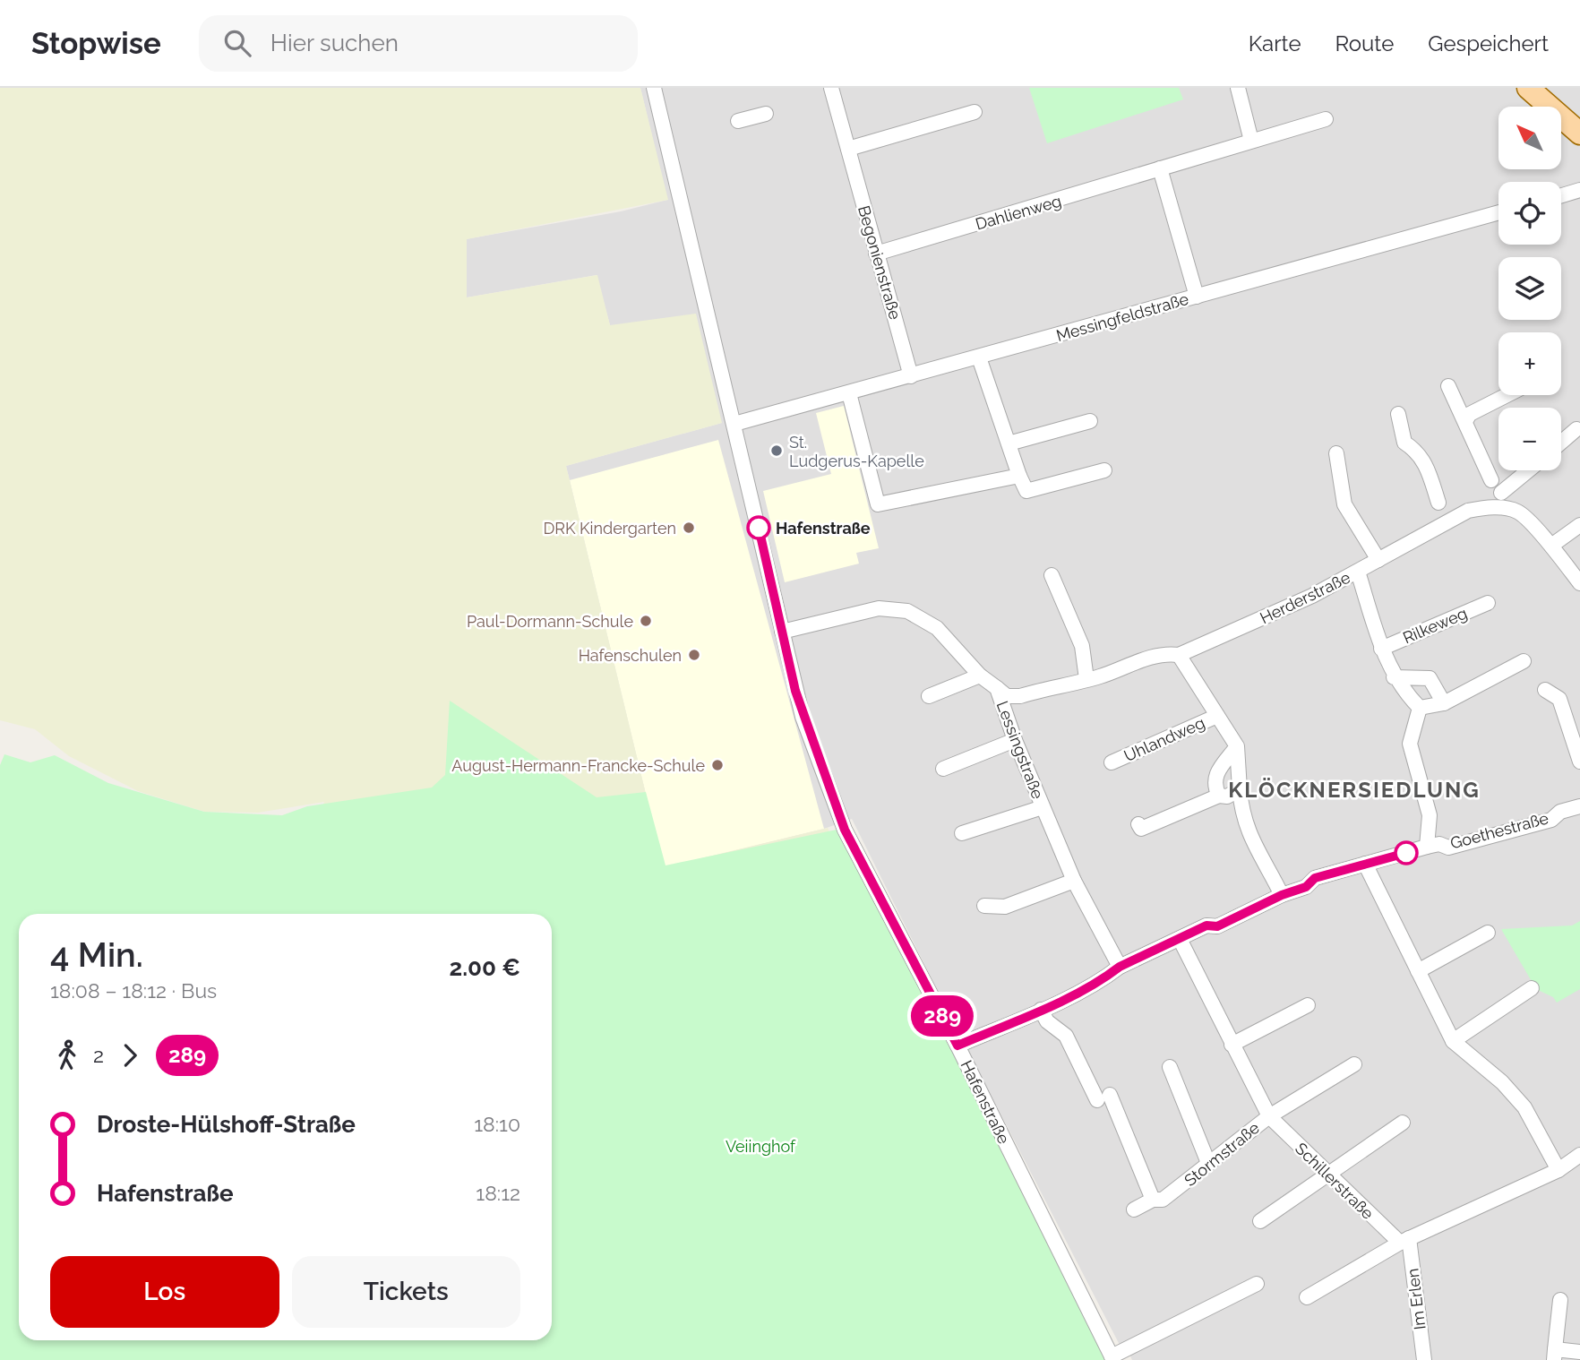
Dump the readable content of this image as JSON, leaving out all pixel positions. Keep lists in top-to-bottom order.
{
  "streets": {
    "street": [
      "Dahlienweg",
      "Begonienstraße",
      "Messingfeldstraße",
      "Herderstraße",
      "Rilkeweg",
      "Uhlandweg",
      "Lessingstraße",
      "Goethestraße",
      "Hafenstraße",
      "Stormstraße",
      "Schillerstraße",
      "Im Erlen"
    ]
  },
  "crossings": [
    ["Dahlienweg", "Begonienstraße"],
    ["Begonienstraße", "Messingfeldstraße"],
    ["Messingfeldstraße", "Hafenstraße"],
    ["Herderstraße", "Lessingstraße"],
    ["Lessingstraße", "Goethestraße"],
    ["Lessingstraße", "Hafenstraße"],
    ["Goethestraße", "Hafenstraße"],
    ["Goethestraße", "Schillerstraße"],
    ["Stormstraße", "Schillerstraße"],
    ["Schillerstraße", "Im Erlen"]
  ],
  "districts": ["KLÖCKNERSIEDLUNG"],
  "parks": ["Veiinghof"],
  "places": [
    "St. Ludgerus-Kapelle",
    "DRK Kindergarten",
    "Hafenstraße",
    "Paul-Dormann-Schule",
    "Hafenschulen",
    "August-Hermann-Francke-Schule"
  ],
  "lines": ["bus line 289"],
  "north": "top left",
  "page": {
    "header": "Stopwise",
    "search": "Hier suchen",
    "nav": ["Karte", "Route", "Gespeichert"],
    "on_map": "289",
    "map_buttons": ["+", "−"],
    "heading": ["4 Min.", "18:08 – 18:12 · Bus", "2.00 €"],
    "legs": ["2", "289"],
    "list": [
      {
        "name": "Droste-Hülshoff-Straße",
        "value": "18:10"
      },
      {
        "name": "Hafenstraße",
        "value": "18:12"
      }
    ],
    "buttons": ["Los", "Tickets"]
  }
}
